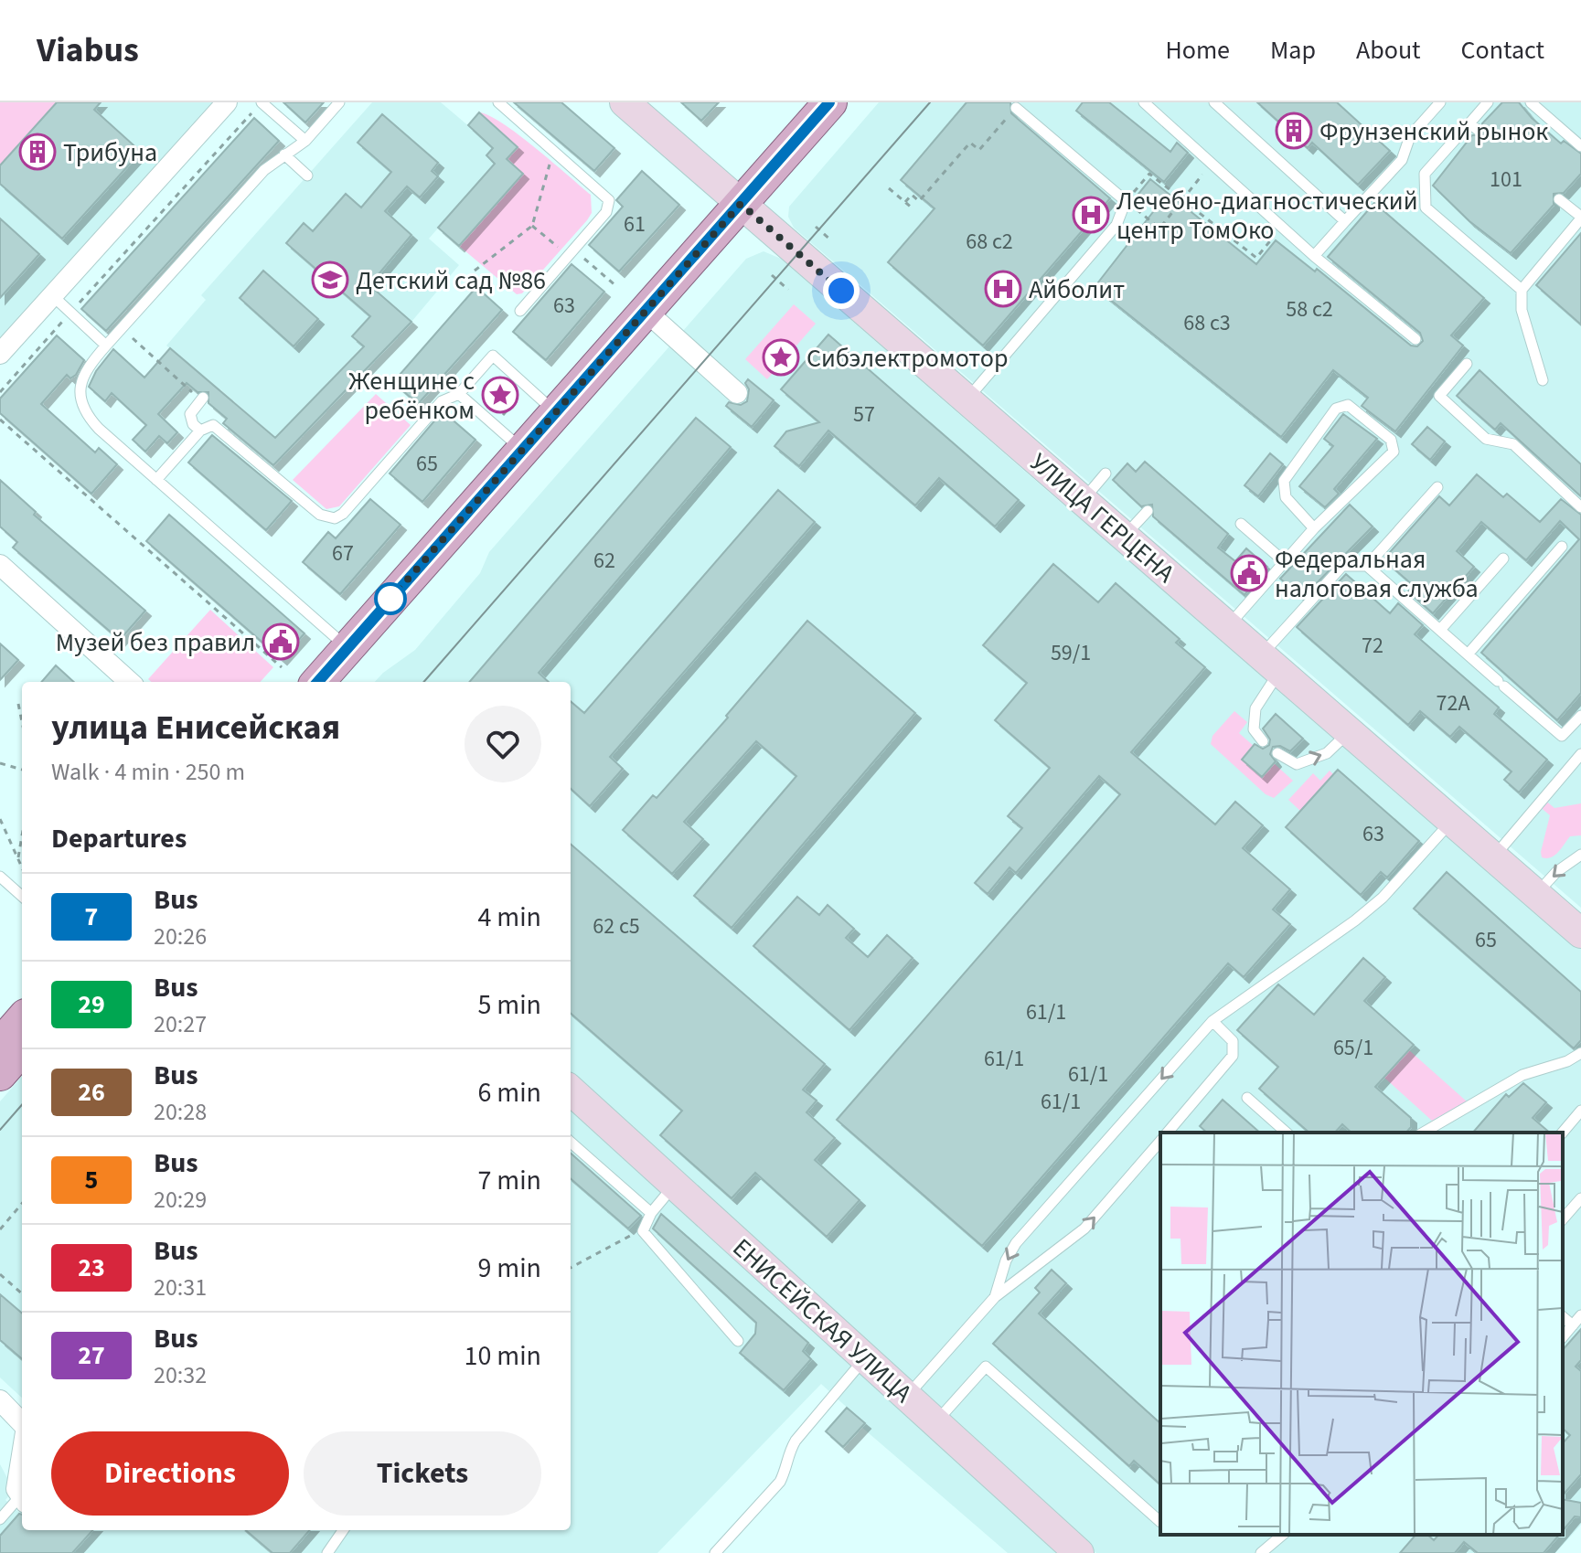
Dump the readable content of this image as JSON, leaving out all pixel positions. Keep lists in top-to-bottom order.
{
  "streets": {
    "street": ["УЛИЦА ГЕРЦЕНА", "ЕНИСЕЙСКАЯ УЛИЦА"]
  },
  "places": {
    "building": ["Фрунзенский рынок", "Трибуна"],
    "hospital": ["Лечебно-диагностический центр ТомОко", "Айболит"],
    "school or university": ["Детский сад №86"],
    "place": ["Сибэлектромотор", "Женщине с ребёнком"],
    "public building": ["Федеральная налоговая служба", "Музей без правил"]
  },
  "lines": ["bus line 7"],
  "house_numbers": [
    "101",
    "61",
    "68 с2",
    "63",
    "58 с2",
    "68 с3",
    "57",
    "65",
    "67",
    "62",
    "72",
    "59/1",
    "72А",
    "63",
    "62 с5",
    "65",
    "61/1",
    "65/1",
    "61/1",
    "61/1",
    "61/1"
  ],
  "page": {
    "header": "Viabus",
    "nav": [
      "Home",
      "Map",
      "About",
      "Contact"
    ],
    "heading": [
      ["улица Енисейская", "Walk · 4 min · 250 m"],
      "Departures"
    ],
    "list": [
      {
        "mark": "7",
        "name": "Bus",
        "note": "20:26",
        "value": "4 min"
      },
      {
        "mark": "29",
        "name": "Bus",
        "note": "20:27",
        "value": "5 min"
      },
      {
        "mark": "26",
        "name": "Bus",
        "note": "20:28",
        "value": "6 min"
      },
      {
        "mark": "5",
        "name": "Bus",
        "note": "20:29",
        "value": "7 min"
      },
      {
        "mark": "23",
        "name": "Bus",
        "note": "20:31",
        "value": "9 min"
      },
      {
        "mark": "27",
        "name": "Bus",
        "note": "20:32",
        "value": "10 min"
      }
    ],
    "buttons": ["Directions", "Tickets"]
  }
}
